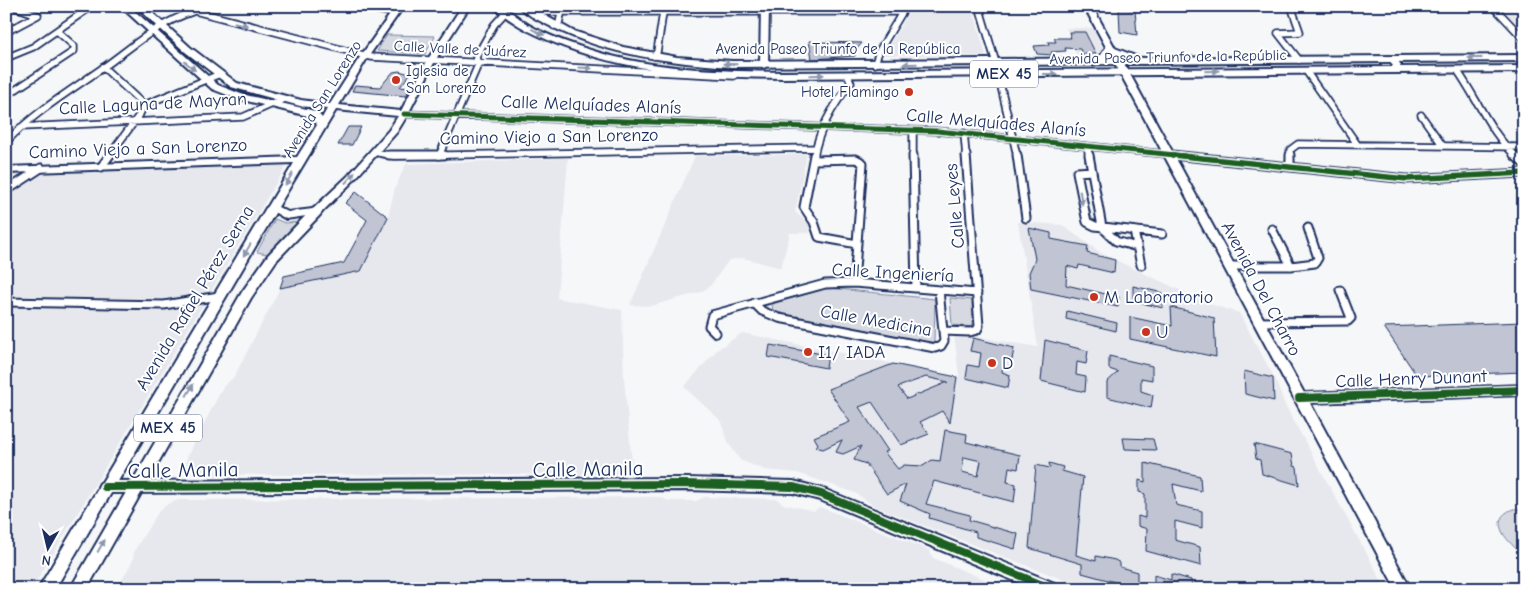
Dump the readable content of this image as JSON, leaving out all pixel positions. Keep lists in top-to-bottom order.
{
  "streets": {
    "main road": [
      "Avenida Paseo Triunfo de la República",
      "Avenida Paseo Triunfo de la Repúblic",
      "MEX 45",
      "Avenida Rafael Pérez Serna"
    ],
    "street": [
      "Calle Valle de Juárez",
      "Avenida San Lorenzo",
      "Calle Laguna de Mayran",
      "Calle Melquíades Alanís",
      "Camino Viejo a San Lorenzo",
      "Calle Leyes",
      "Calle Ingeniería",
      "Avenida Del Charro",
      "Calle Medicina",
      "Calle Henry Dunant",
      "Calle Manila"
    ]
  },
  "crossings": [
    ["Calle Valle de Juárez", "Avenida Paseo Triunfo de la Repúblic"],
    ["Calle Valle de Juárez", "MEX 45"],
    ["Calle Valle de Juárez", "Avenida San Lorenzo"],
    ["Avenida Paseo Triunfo de la República", "Avenida Del Charro"],
    ["Avenida Paseo Triunfo de la Repúblic", "Avenida Del Charro"],
    ["MEX 45", "Calle Melquíades Alanís"],
    ["MEX 45", "Camino Viejo a San Lorenzo"],
    ["MEX 45", "Calle Manila"],
    ["Avenida San Lorenzo", "Camino Viejo a San Lorenzo"],
    ["Avenida San Lorenzo", "Avenida Rafael Pérez Serna"],
    ["Calle Melquíades Alanís", "Calle Leyes"],
    ["Calle Melquíades Alanís", "Avenida Del Charro"],
    ["Calle Leyes", "Calle Ingeniería"],
    ["Calle Leyes", "Calle Medicina"],
    ["Calle Ingeniería", "Calle Medicina"],
    ["Avenida Del Charro", "Calle Henry Dunant"],
    ["Avenida Rafael Pérez Serna", "Calle Manila"]
  ],
  "one_way": ["Avenida Paseo Triunfo de la República", "Avenida Paseo Triunfo de la Repúblic"],
  "places": [
    "Iglesia de San Lorenzo",
    "Hotel Flamingo",
    "M Laboratorio",
    "U",
    "I1/ IADA",
    "D"
  ],
  "north": "bottom"
}
